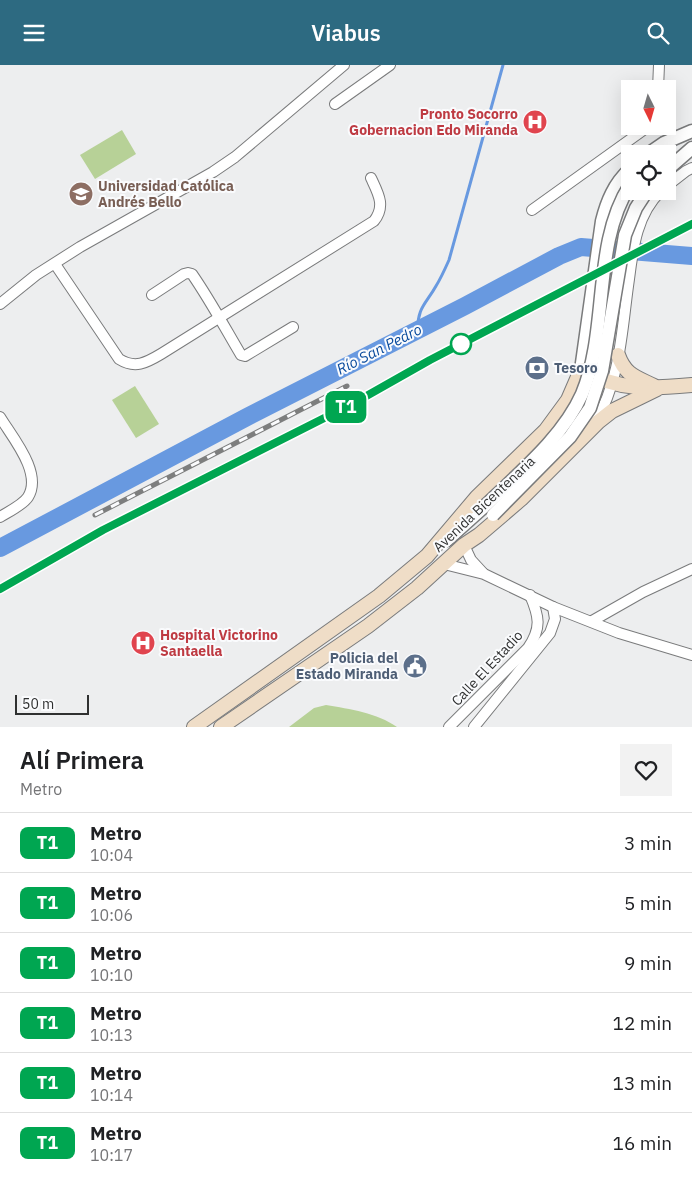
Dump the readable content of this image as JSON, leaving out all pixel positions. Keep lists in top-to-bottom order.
{
  "streets": {
    "main road": ["Avenida Bicentenaria"],
    "street": ["Calle El Estadio"]
  },
  "water": ["Río San Pedro"],
  "places": {
    "hospital": ["Pronto Socorro Gobernacion Edo Miranda", "Hospital Victorino Santaella"],
    "school or university": ["Universidad Católica Andrés Bello"],
    "bank": ["Tesoro"],
    "public building": ["Policia del Estado Miranda"]
  },
  "lines": ["metro line T1"],
  "scale_bar": "50 m",
  "north": "bottom",
  "page": {
    "header": "Viabus",
    "on_map": "T1",
    "scale": "50 m",
    "heading": ["Alí Primera", "Metro"],
    "list": [
      {
        "mark": "T1",
        "name": "Metro",
        "note": "10:04",
        "value": "3 min"
      },
      {
        "mark": "T1",
        "name": "Metro",
        "note": "10:06",
        "value": "5 min"
      },
      {
        "mark": "T1",
        "name": "Metro",
        "note": "10:10",
        "value": "9 min"
      },
      {
        "mark": "T1",
        "name": "Metro",
        "note": "10:13",
        "value": "12 min"
      },
      {
        "mark": "T1",
        "name": "Metro",
        "note": "10:14",
        "value": "13 min"
      },
      {
        "mark": "T1",
        "name": "Metro",
        "note": "10:17",
        "value": "16 min"
      }
    ]
  }
}
